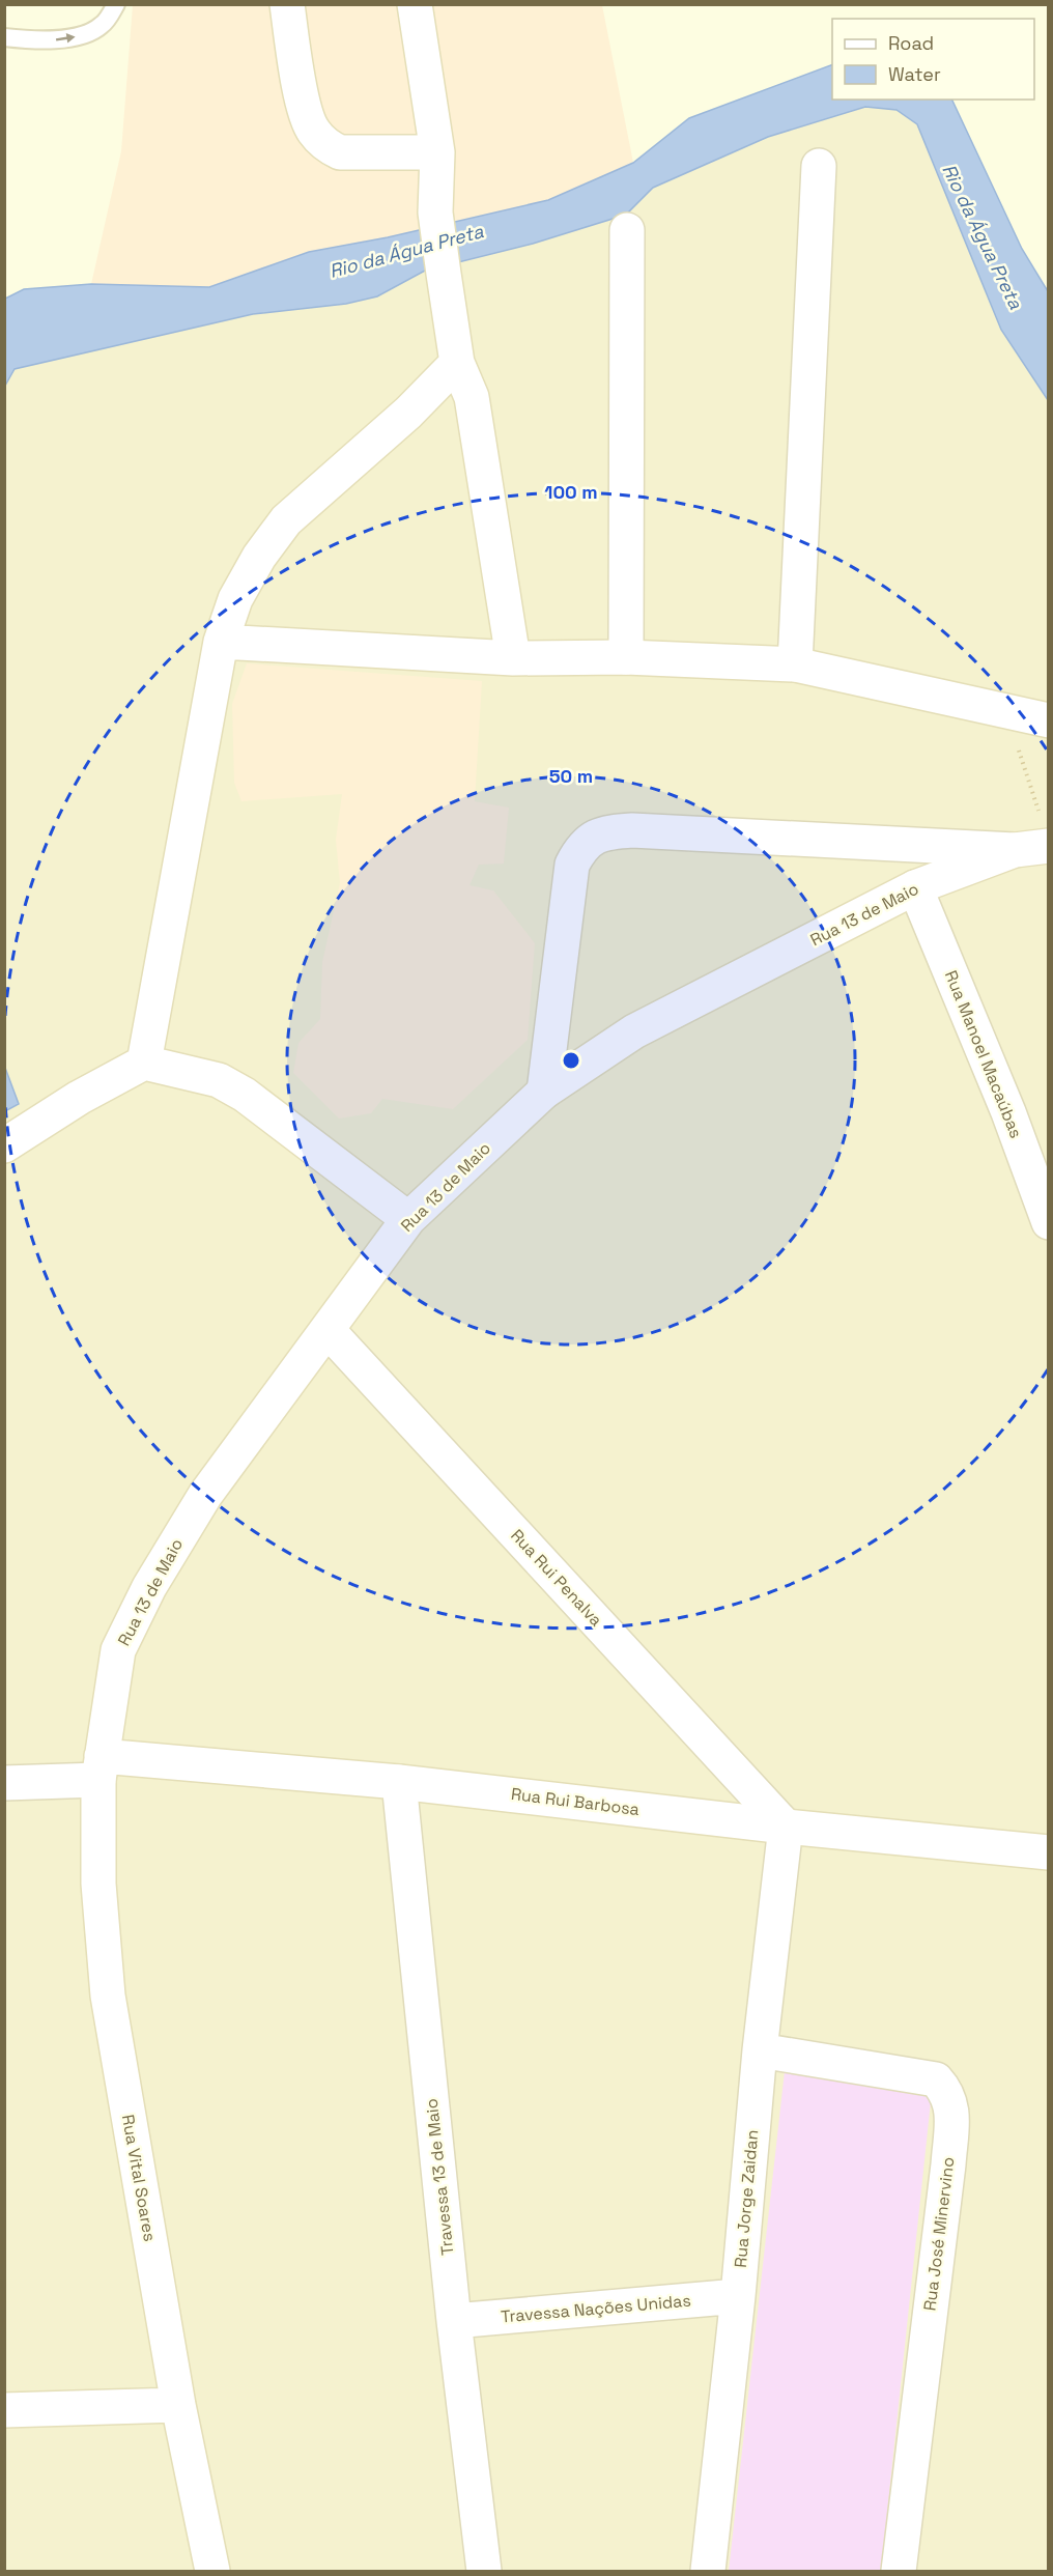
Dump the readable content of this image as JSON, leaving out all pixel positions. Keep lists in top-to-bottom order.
{
  "streets": {
    "street": [
      "Rua 13 de Maio",
      "Rua Manoel Macaúbas",
      "Rua Rui Penalva",
      "Rua Rui Barbosa",
      "Travessa 13 de Maio",
      "Rua Vital Soares",
      "Rua Jorge Zaidan",
      "Rua José Minervino",
      "Travessa Nações Unidas"
    ]
  },
  "crossings": [
    ["Rua 13 de Maio", "Rua Manoel Macaúbas"],
    ["Rua 13 de Maio", "Rua Rui Penalva"],
    ["Rua 13 de Maio", "Rua Rui Barbosa"],
    ["Rua 13 de Maio", "Rua Vital Soares"],
    ["Rua Rui Penalva", "Rua Rui Barbosa"],
    ["Rua Rui Penalva", "Rua Jorge Zaidan"],
    ["Rua Rui Barbosa", "Travessa 13 de Maio"],
    ["Rua Rui Barbosa", "Rua Vital Soares"],
    ["Rua Rui Barbosa", "Rua Jorge Zaidan"],
    ["Travessa 13 de Maio", "Travessa Nações Unidas"],
    ["Rua Jorge Zaidan", "Rua José Minervino"],
    ["Rua Jorge Zaidan", "Travessa Nações Unidas"]
  ],
  "water": ["Rio da Água Preta"],
  "legend": ["Road", "Water"],
  "rings": ["100 m", "50 m"]
}
